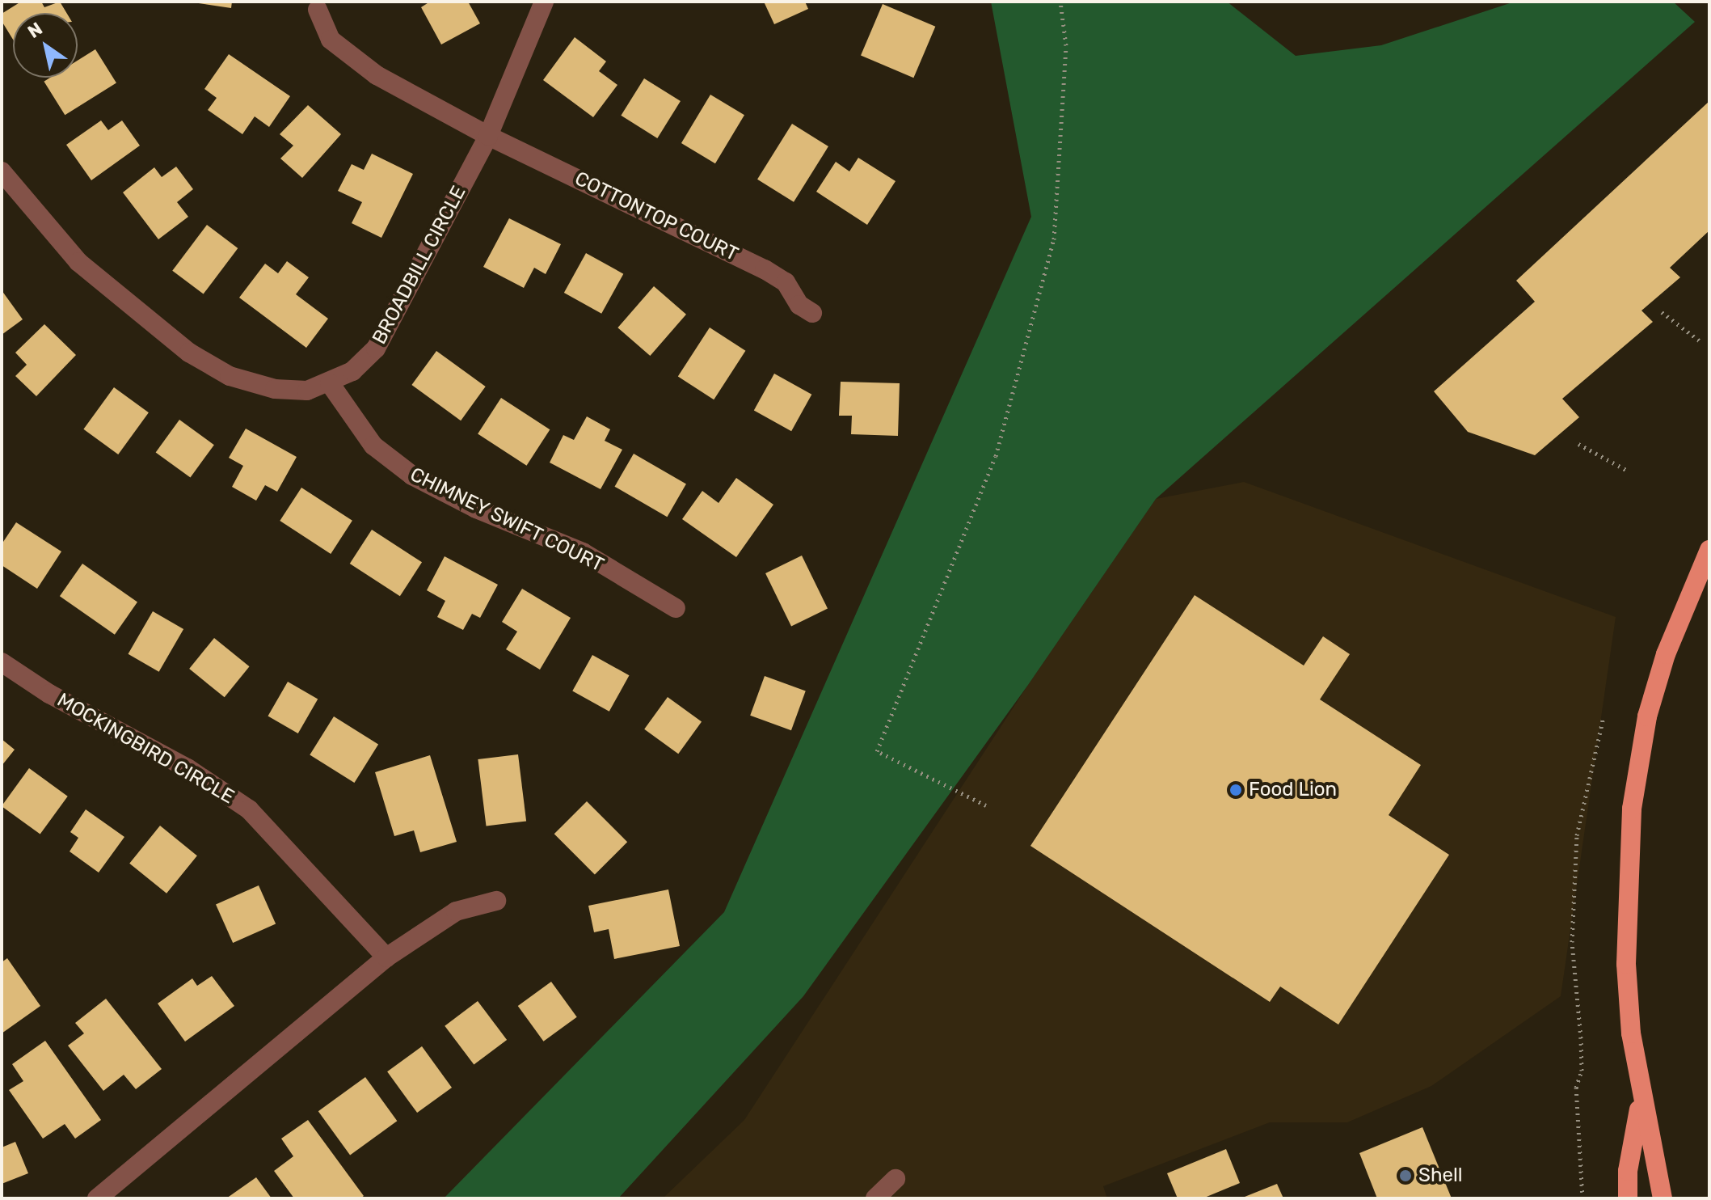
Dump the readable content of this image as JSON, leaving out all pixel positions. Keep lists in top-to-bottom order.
{
  "streets": {
    "street": [
      "COTTONTOP COURT",
      "BROADBILL CIRCLE",
      "CHIMNEY SWIFT COURT",
      "MOCKINGBIRD CIRCLE"
    ]
  },
  "crossings": [
    ["COTTONTOP COURT", "BROADBILL CIRCLE"],
    ["BROADBILL CIRCLE", "CHIMNEY SWIFT COURT"]
  ],
  "places": ["Food Lion", "Shell"],
  "north": "top left"
}
